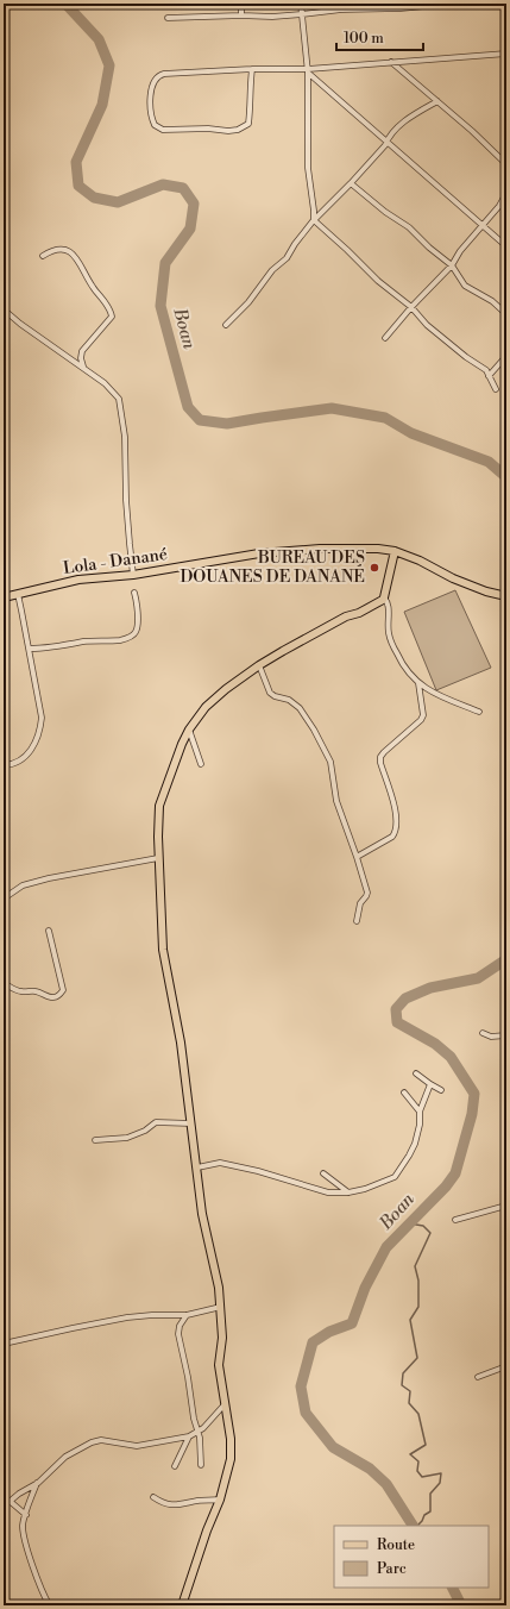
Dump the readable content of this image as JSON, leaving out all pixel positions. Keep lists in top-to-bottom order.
{
  "streets": {
    "main road": ["Lola - Danané"]
  },
  "water": ["Boan"],
  "places": ["BUREAU DES DOUANES DE DANANÉ"],
  "legend": ["Route", "Parc"],
  "scale_bar": "100 m"
}
